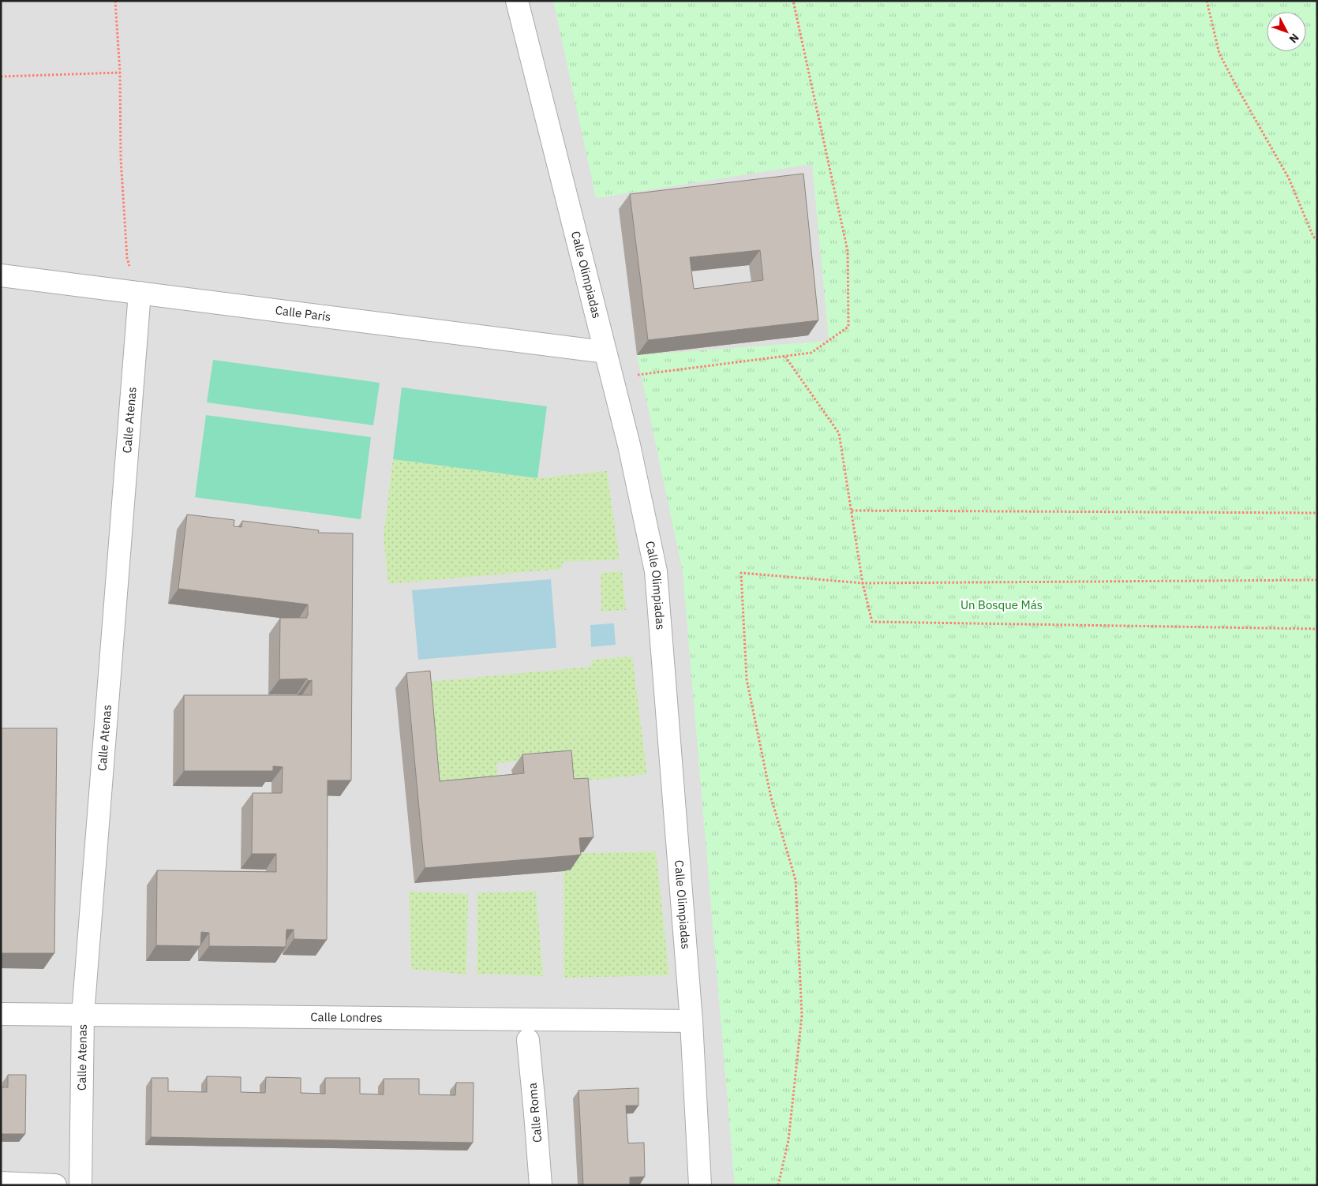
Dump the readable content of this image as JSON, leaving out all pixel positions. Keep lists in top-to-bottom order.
{
  "streets": {
    "street": [
      "Calle Olimpiadas",
      "Calle París",
      "Calle Atenas",
      "Calle Londres",
      "Calle Roma"
    ]
  },
  "crossings": [
    ["Calle Olimpiadas", "Calle París"],
    ["Calle Olimpiadas", "Calle Londres"],
    ["Calle París", "Calle Atenas"],
    ["Calle Atenas", "Calle Londres"]
  ],
  "parks": ["Un Bosque Más"],
  "north": "bottom right"
}
